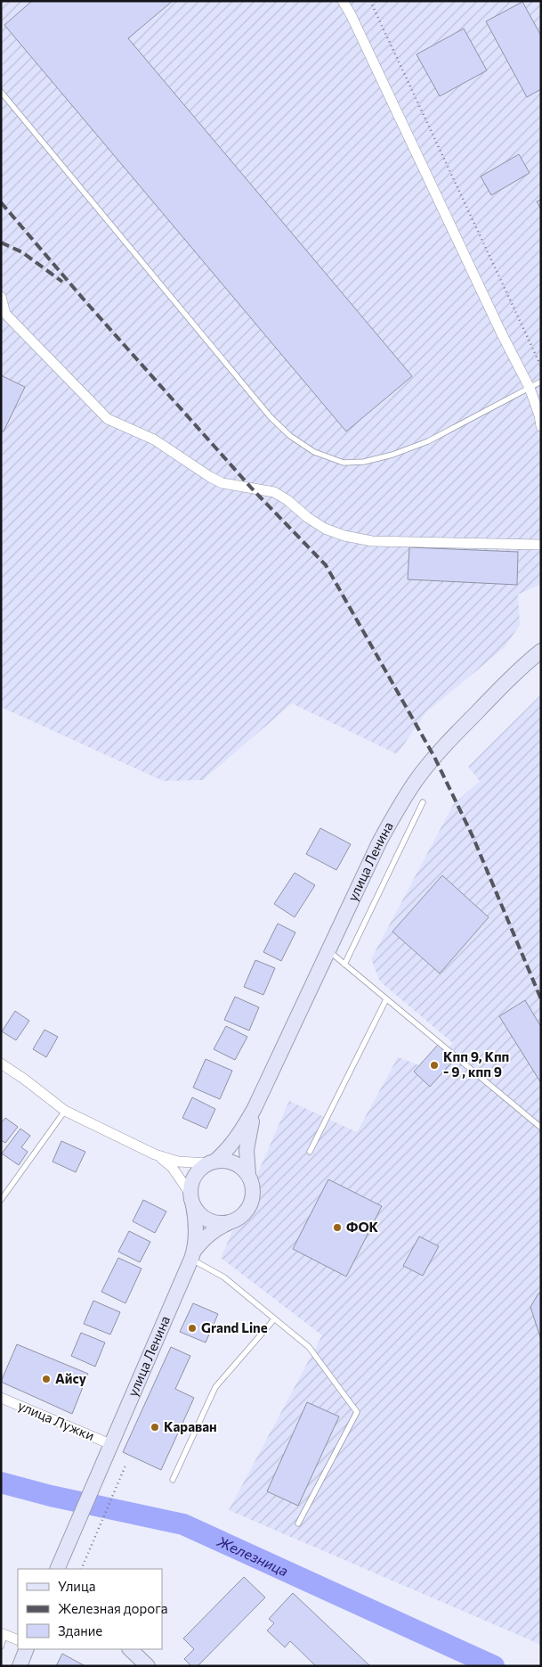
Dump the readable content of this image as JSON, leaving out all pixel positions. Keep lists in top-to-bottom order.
{
  "streets": {
    "street": ["улица Ленина", "улица Лужки"]
  },
  "crossings": [
    ["улица Ленина", "улица Лужки"]
  ],
  "water": ["Железница"],
  "places": [
    "Кпп 9, Кпп - 9 , кпп 9",
    "ФОК",
    "Grand Line",
    "Айсу",
    "Караван"
  ],
  "legend": ["Улица", "Железная дорога", "Здание"]
}
